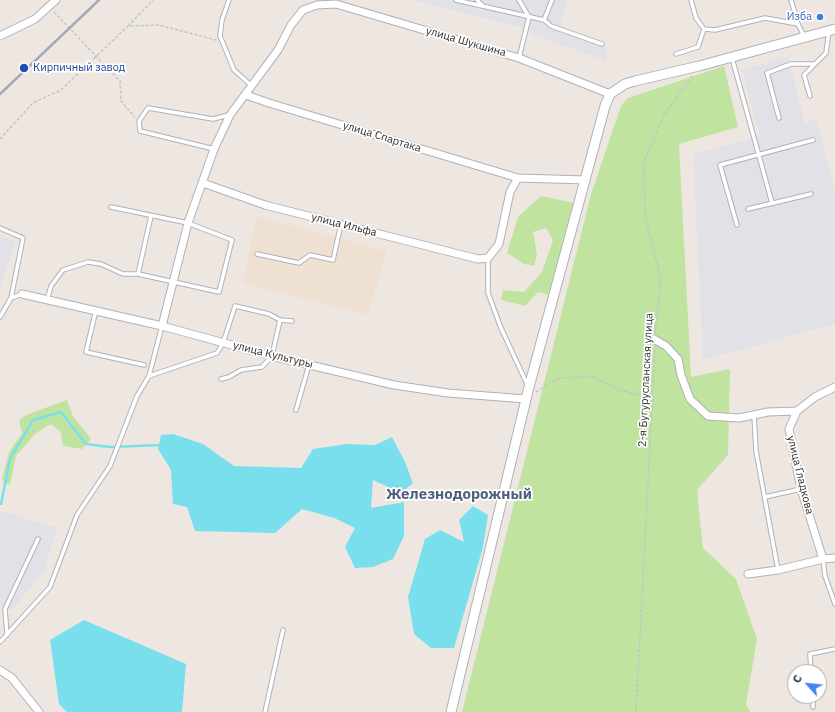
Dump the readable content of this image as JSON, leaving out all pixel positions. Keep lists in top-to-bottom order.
{
  "streets": {
    "street": [
      "улица Шукшина",
      "улица Спартака",
      "улица Ильфа",
      "улица Культуры",
      "улица Гладкова"
    ],
    "path": ["2-я Бугурусланская улица"]
  },
  "districts": ["Железнодорожный"],
  "places": ["Изба", "Кирпичный завод"],
  "north": "top left"
}
